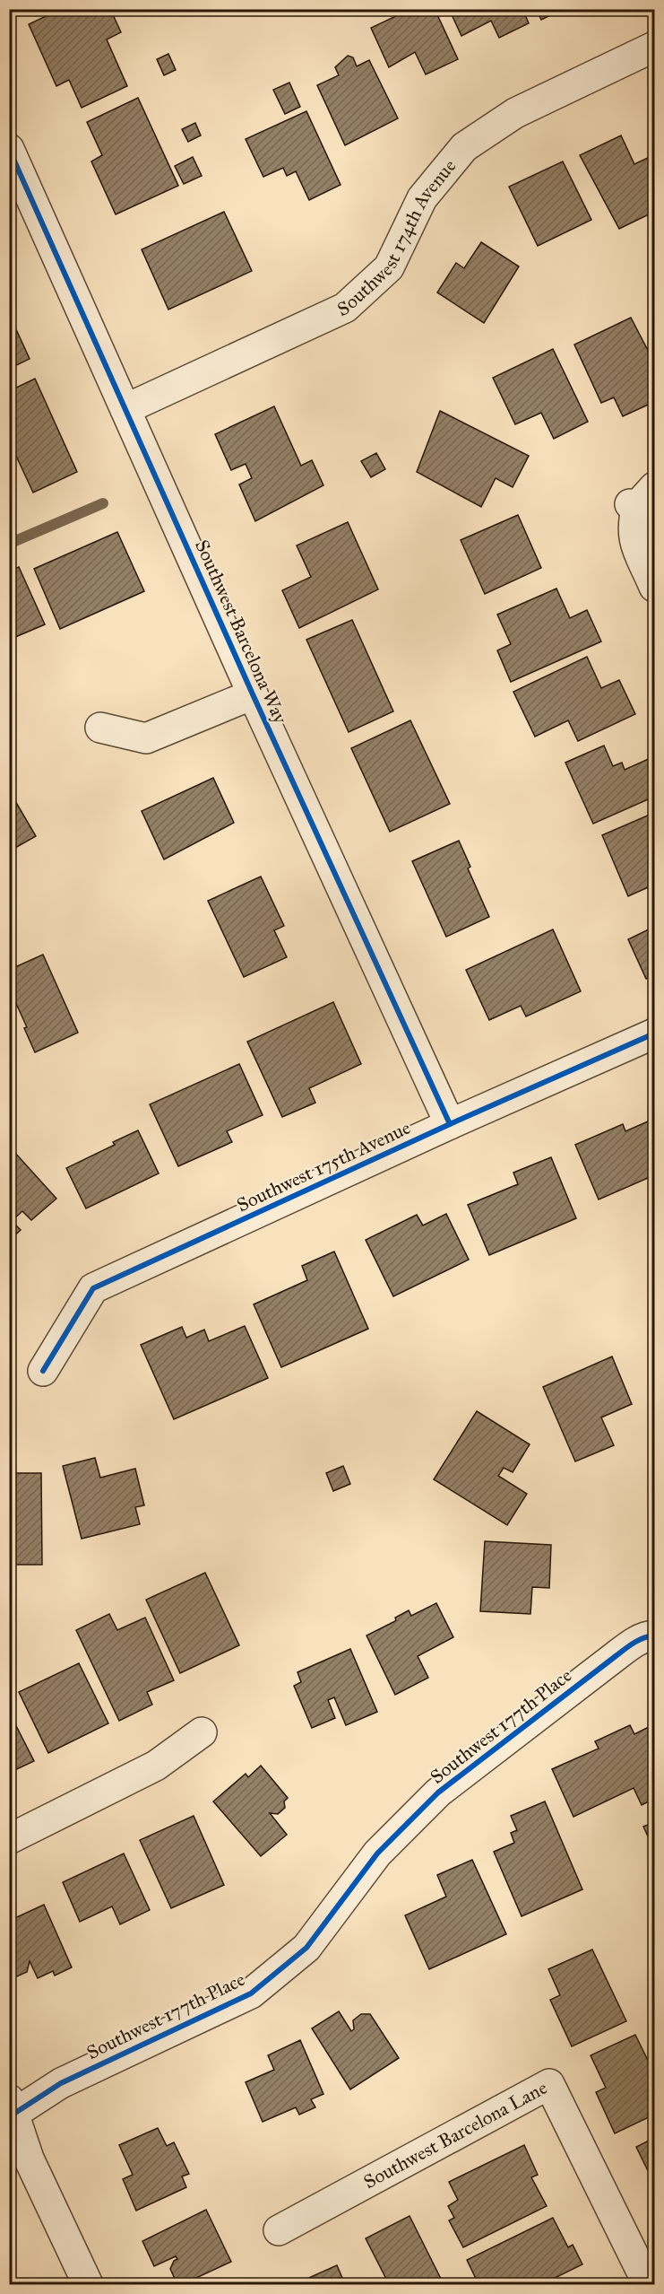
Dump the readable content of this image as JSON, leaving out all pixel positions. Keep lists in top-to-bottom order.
{
  "streets": {
    "street": [
      "Southwest 174th Avenue",
      "Southwest Barcelona Way",
      "Southwest 175th Avenue",
      "Southwest 177th Place",
      "Southwest Barcelona Lane"
    ]
  },
  "crossings": [
    ["Southwest 174th Avenue", "Southwest Barcelona Way"],
    ["Southwest Barcelona Way", "Southwest 175th Avenue"]
  ]
}
